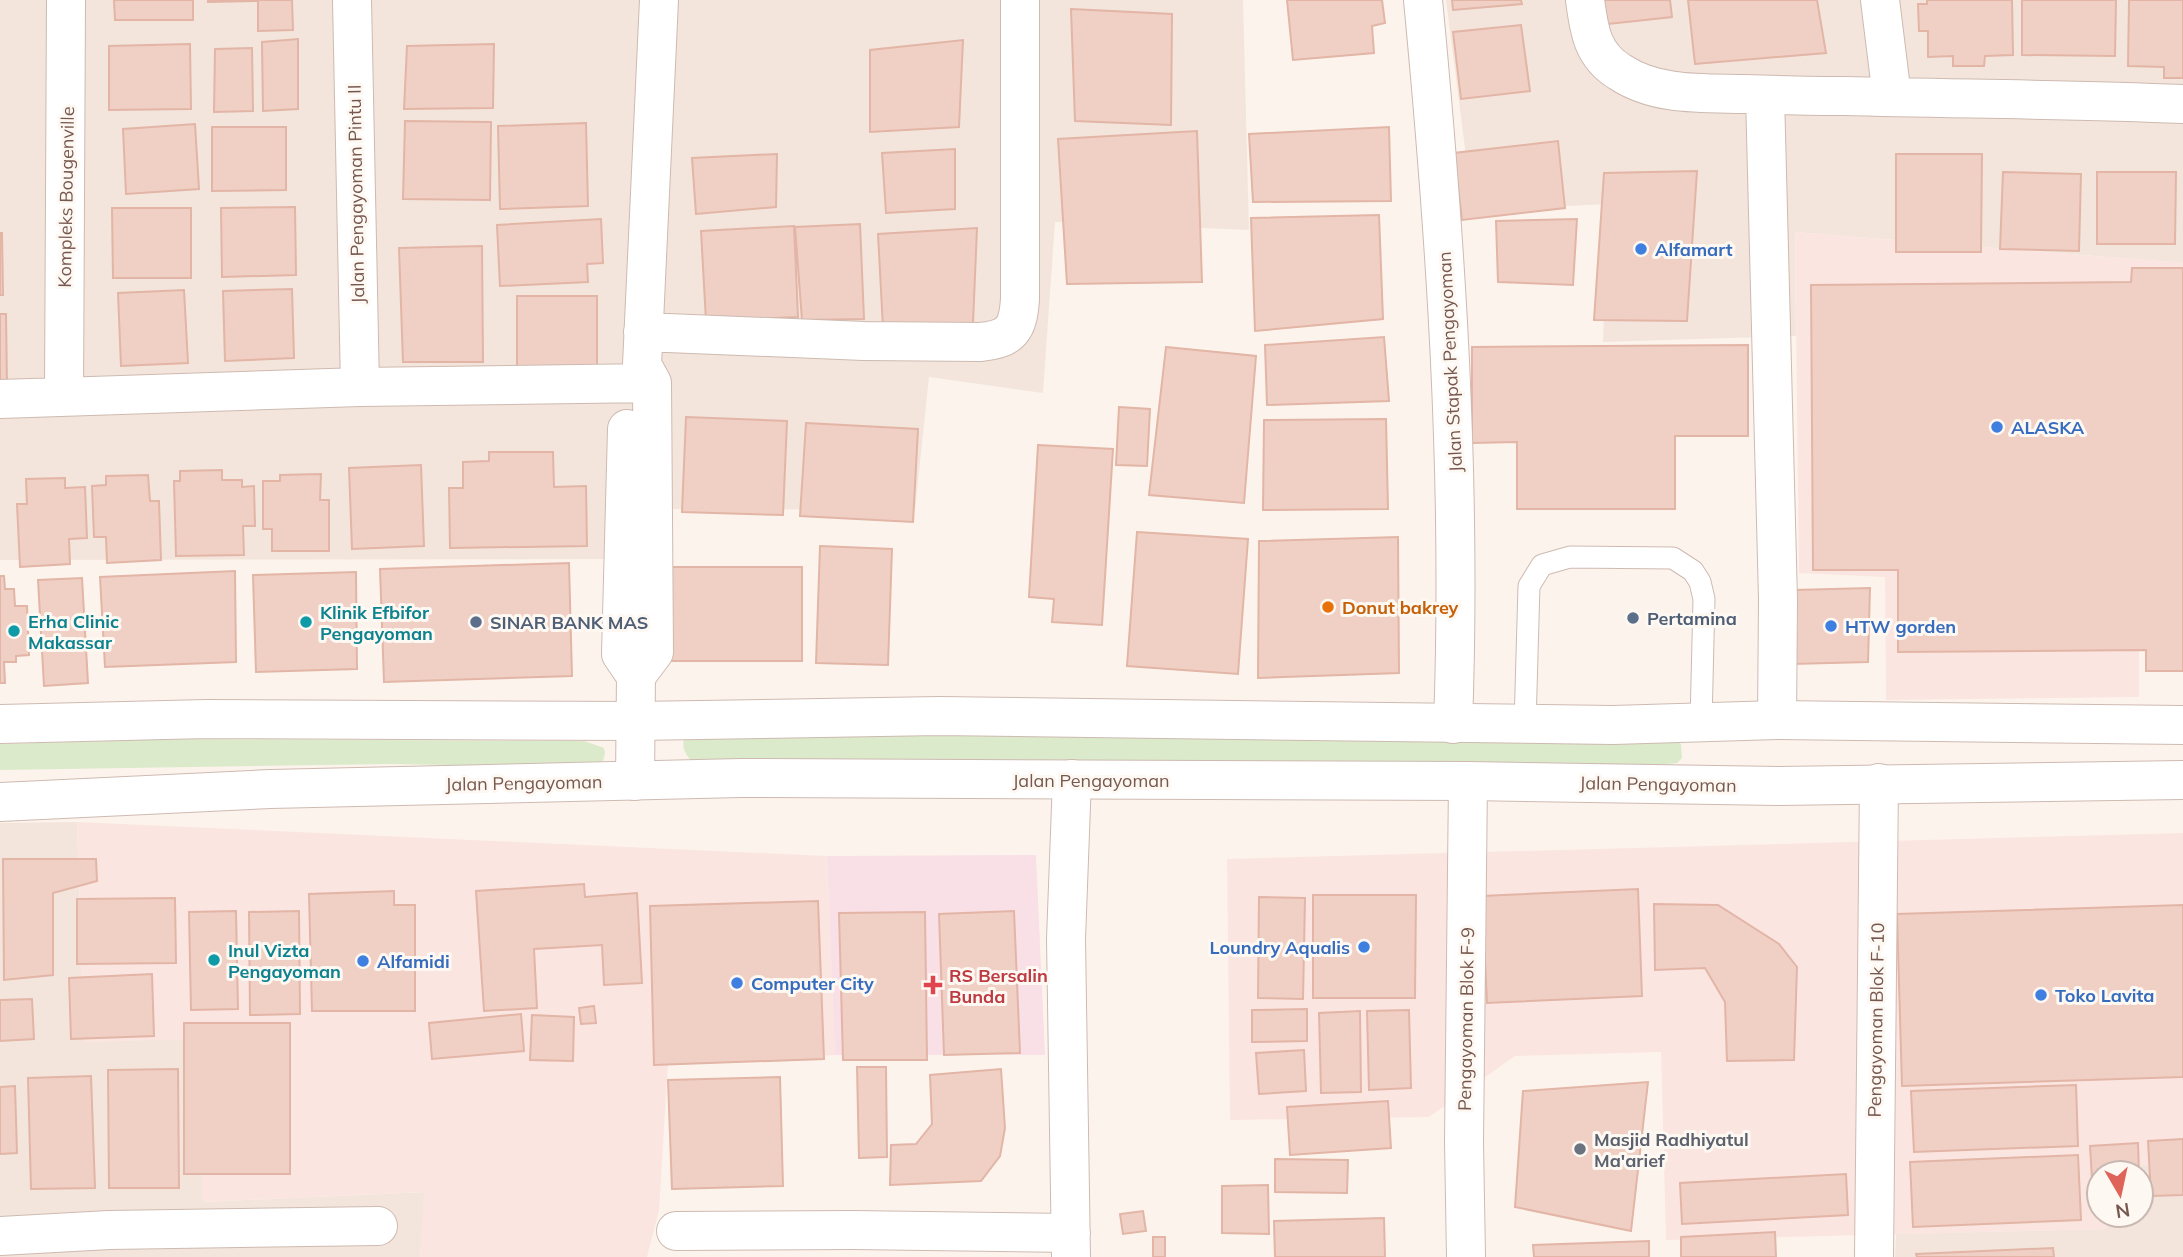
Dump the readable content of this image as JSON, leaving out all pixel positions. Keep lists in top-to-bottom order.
{
  "streets": {
    "street": [
      "Jalan Pengayoman Pintu II",
      "Kompleks Bougenville",
      "Jalan Stapak Pengayoman",
      "Jalan Pengayoman",
      "Pengayoman Blok F-9",
      "Pengayoman Blok F-10"
    ]
  },
  "crossings": [
    ["Jalan Pengayoman", "Pengayoman Blok F-9"],
    ["Jalan Pengayoman", "Pengayoman Blok F-10"]
  ],
  "places": {
    "other": [
      "Alfamart",
      "ALASKA",
      "Donut bakrey",
      "Pertamina",
      "Klinik Efbifor Pengayoman",
      "SINAR BANK MAS",
      "HTW gorden",
      "Erha Clinic Makassar",
      "Loundry Aqualis",
      "Inul Vizta Pengayoman",
      "Alfamidi",
      "Computer City",
      "Toko Lavita",
      "Masjid Radhiyatul Ma'arief"
    ],
    "health": ["RS Bersalin Bunda"]
  },
  "north": "bottom"
}
